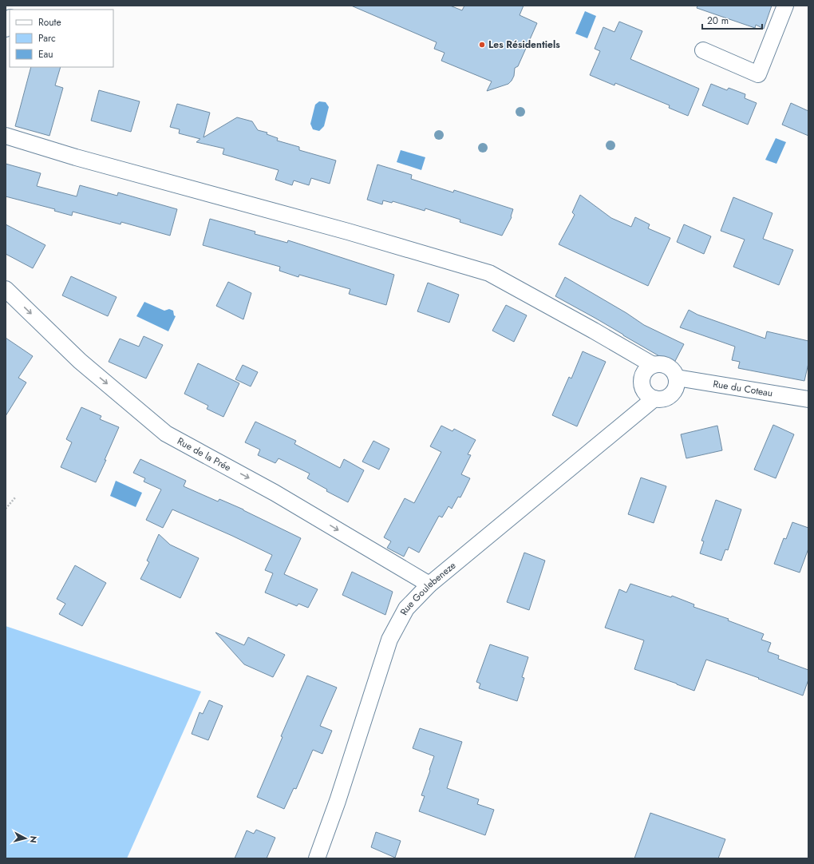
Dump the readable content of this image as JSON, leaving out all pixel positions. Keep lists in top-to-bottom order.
{
  "streets": {
    "street": ["Rue du Coteau", "Rue de la Prée", "Rue Goulebeneze"]
  },
  "crossings": [
    ["Rue du Coteau", "Rue Goulebeneze"],
    ["Rue de la Prée", "Rue Goulebeneze"]
  ],
  "one_way": ["Rue de la Prée"],
  "places": ["Les Résidentiels"],
  "legend": ["Route", "Parc", "Eau"],
  "scale_bar": "20 m",
  "north": "right"
}
